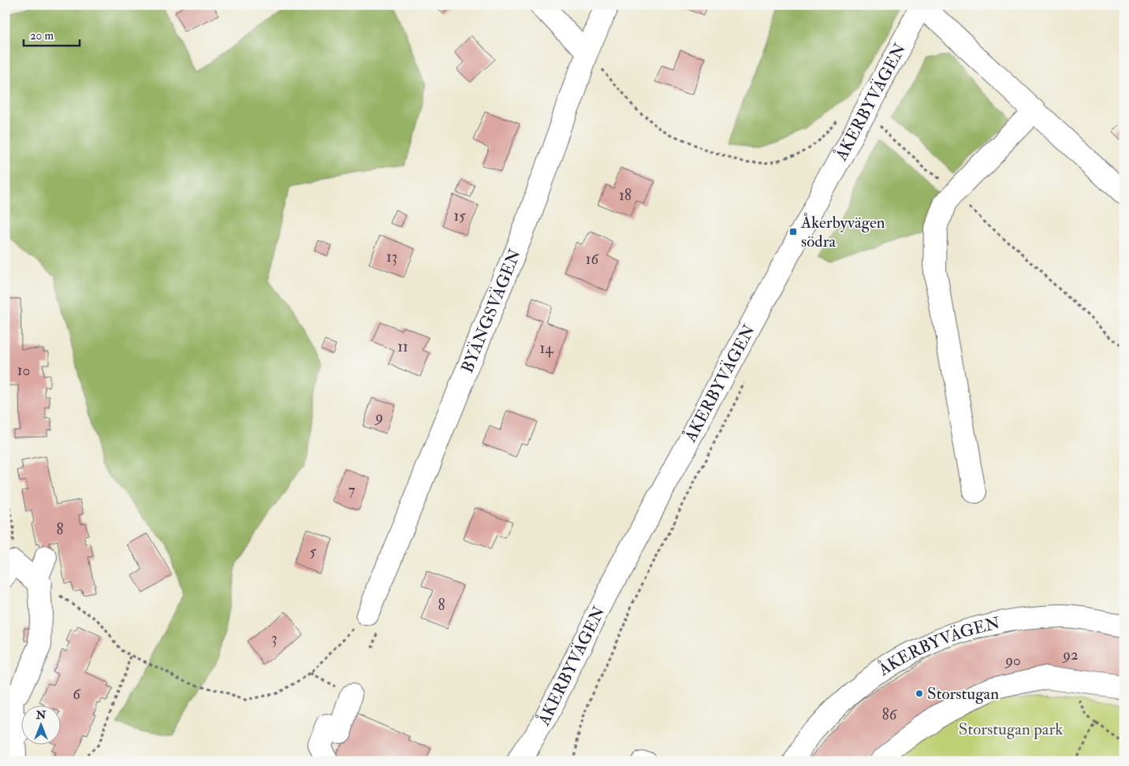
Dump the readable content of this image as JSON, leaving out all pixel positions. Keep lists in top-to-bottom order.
{
  "streets": {
    "street": ["ÅKERBYVÄGEN", "BYÄNGSVÄGEN"]
  },
  "parks": ["Storstugan park"],
  "places": {
    "transit": ["Åkerbyvägen södra"],
    "other": ["Storstugan"]
  },
  "house_numbers": [
    "18",
    "15",
    "13",
    "16",
    "11",
    "14",
    "10",
    "9",
    "7",
    "8",
    "5",
    "8",
    "3",
    "92",
    "90",
    "6",
    "86"
  ],
  "scale_bar": "20 m",
  "north": "top"
}
